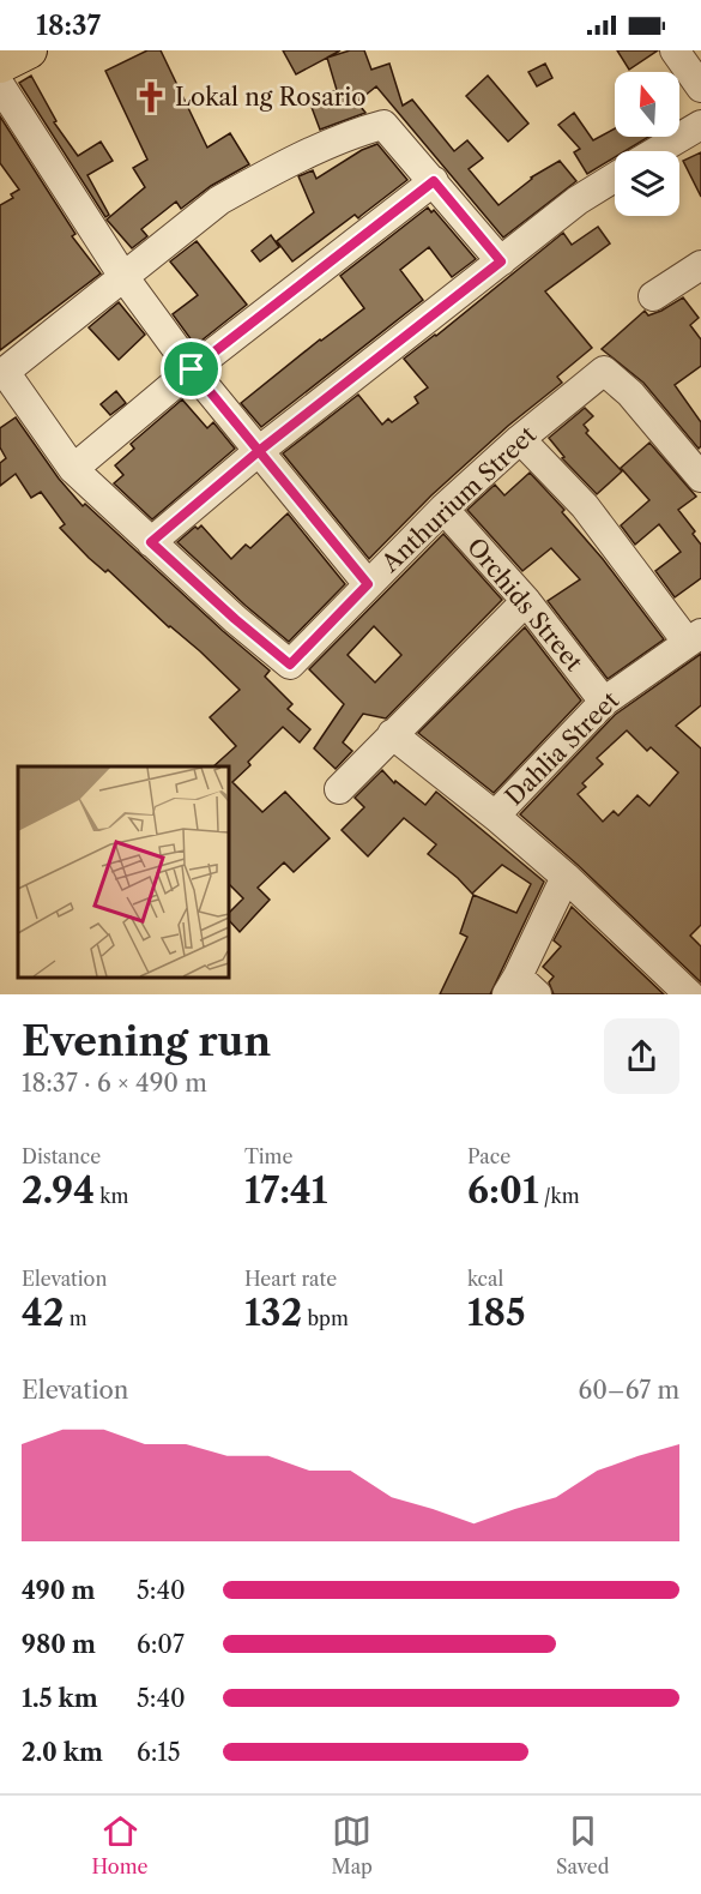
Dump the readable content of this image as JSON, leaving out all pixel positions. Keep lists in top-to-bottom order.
{
  "streets": {
    "street": ["Anthurium Street", "Orchids Street", "Dahlia Street"]
  },
  "crossings": [
    ["Anthurium Street", "Orchids Street"],
    ["Orchids Street", "Dahlia Street"]
  ],
  "places": {
    "church": ["Lokal ng Rosario"]
  },
  "north": "top",
  "page": {
    "status": "18:37",
    "heading": ["Evening run", "18:37 · 6 × 490 m"],
    "stats": [
      ["Distance", "2.94 km"],
      ["Time", "17:41"],
      ["Pace", "6:01 /km"],
      ["Elevation", "42 m"],
      ["Heart rate", "132 bpm"],
      ["kcal", "185"]
    ],
    "chart": ["Elevation", "60–67 m"],
    "list": [
      {
        "name": "490 m",
        "note": "5:40"
      },
      {
        "name": "980 m",
        "note": "6:07"
      },
      {
        "name": "1.5 km",
        "note": "5:40"
      },
      {
        "name": "2.0 km",
        "note": "6:15"
      }
    ],
    "tabs": ["Home", "Map", "Saved"]
  }
}
